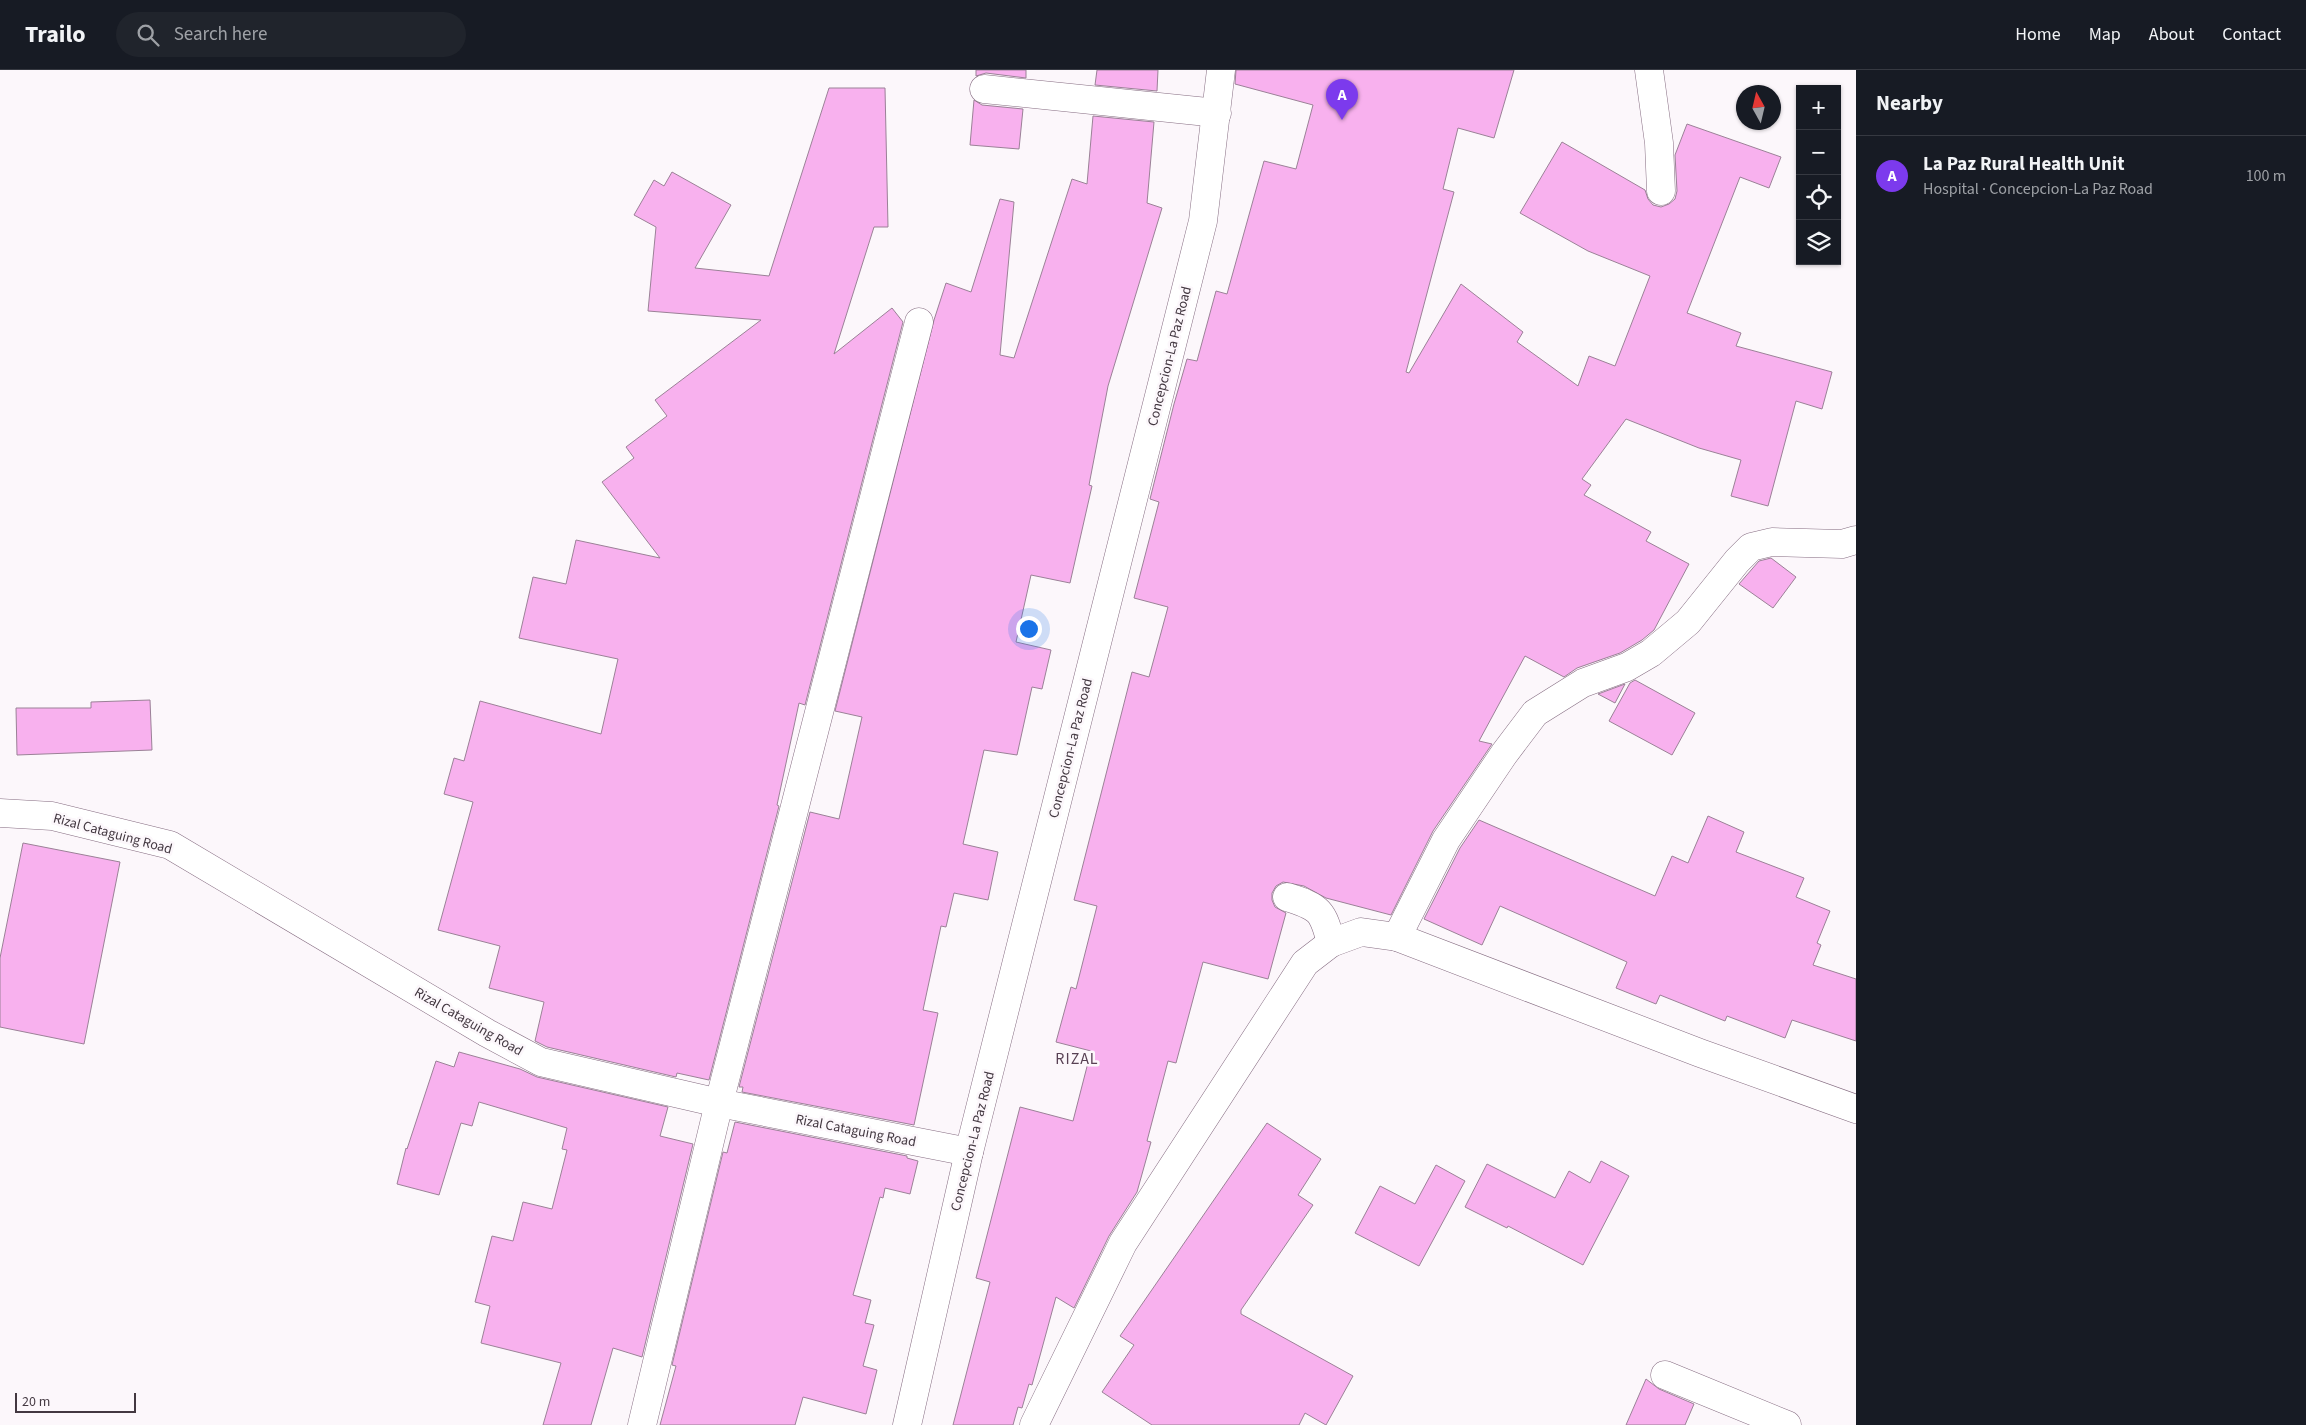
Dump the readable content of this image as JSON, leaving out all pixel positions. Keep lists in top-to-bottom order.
{
  "streets": {
    "street": ["Concepcion-La Paz Road", "Rizal Cataguing Road"]
  },
  "crossings": [
    ["Concepcion-La Paz Road", "Rizal Cataguing Road"]
  ],
  "districts": ["RIZAL"],
  "scale_bar": "20 m",
  "north": "top",
  "page": {
    "header": "Trailo",
    "search": "Search here",
    "nav": [
      "Home",
      "Map",
      "About",
      "Contact"
    ],
    "heading": "Nearby",
    "pins": "A",
    "map_buttons": ["+", "−"],
    "list": [
      {
        "mark": "A",
        "name": "La Paz Rural Health Unit",
        "note": "Hospital · Concepcion-La Paz Road",
        "value": "100 m"
      }
    ],
    "scale": "20 m"
  }
}
